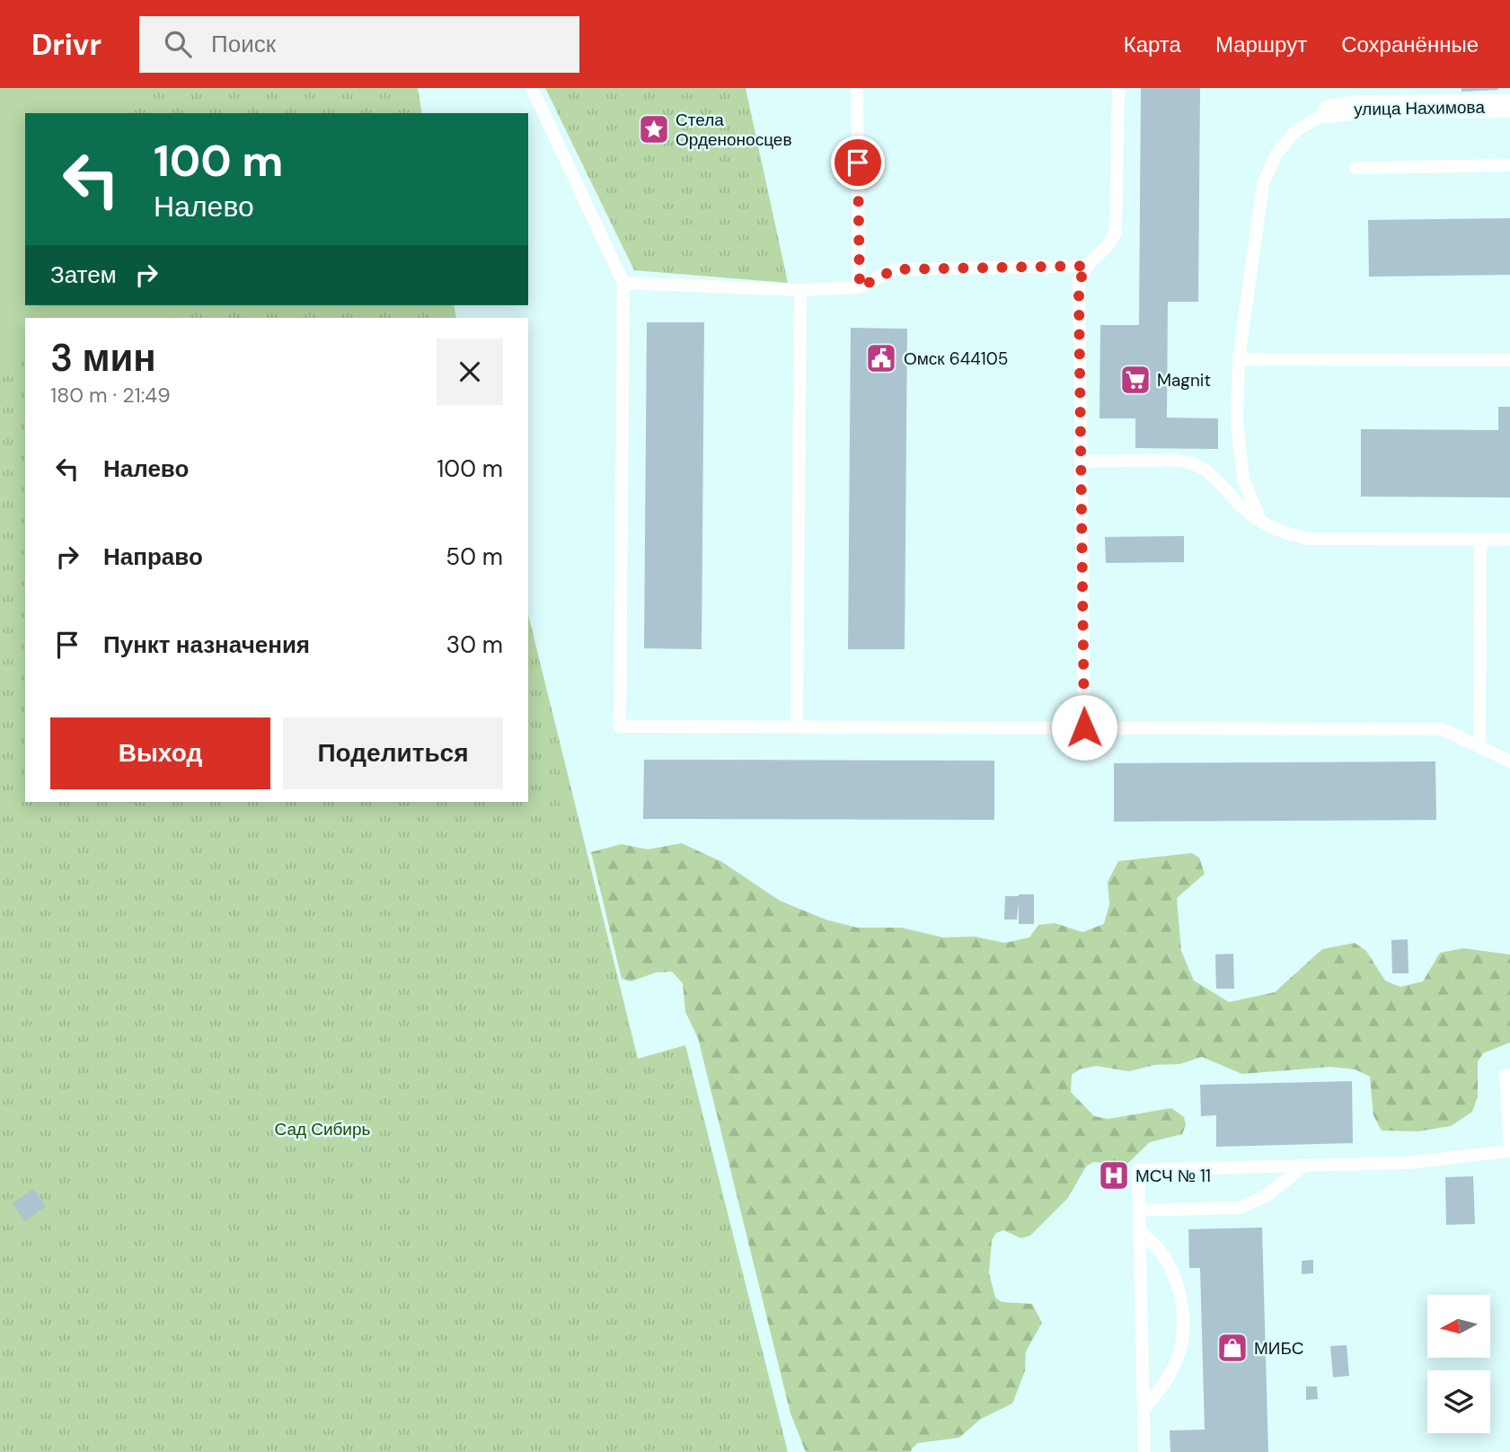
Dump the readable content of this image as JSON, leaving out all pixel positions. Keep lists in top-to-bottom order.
{
  "streets": {
    "street": ["улица Нахимова"]
  },
  "parks": ["Сад Сибирь"],
  "places": {
    "place": ["Стела Орденоносцев"],
    "public building": ["Омск 644105"],
    "supermarket": ["Magnit"],
    "hospital": ["МСЧ № 11"],
    "shop": ["МИБС"]
  },
  "north": "left",
  "page": {
    "header": "Drivr",
    "search": "Поиск",
    "nav": ["Карта", "Маршрут", "Сохранённые"],
    "turn": ["100 m", "Налево"],
    "then": "Затем",
    "heading": ["3 мин", "180 m · 21:49"],
    "list": [
      {
        "name": "Налево",
        "value": "100 m"
      },
      {
        "name": "Направо",
        "value": "50 m"
      },
      {
        "name": "Пункт назначения",
        "value": "30 m"
      }
    ],
    "buttons": ["Выход", "Поделиться"]
  }
}
